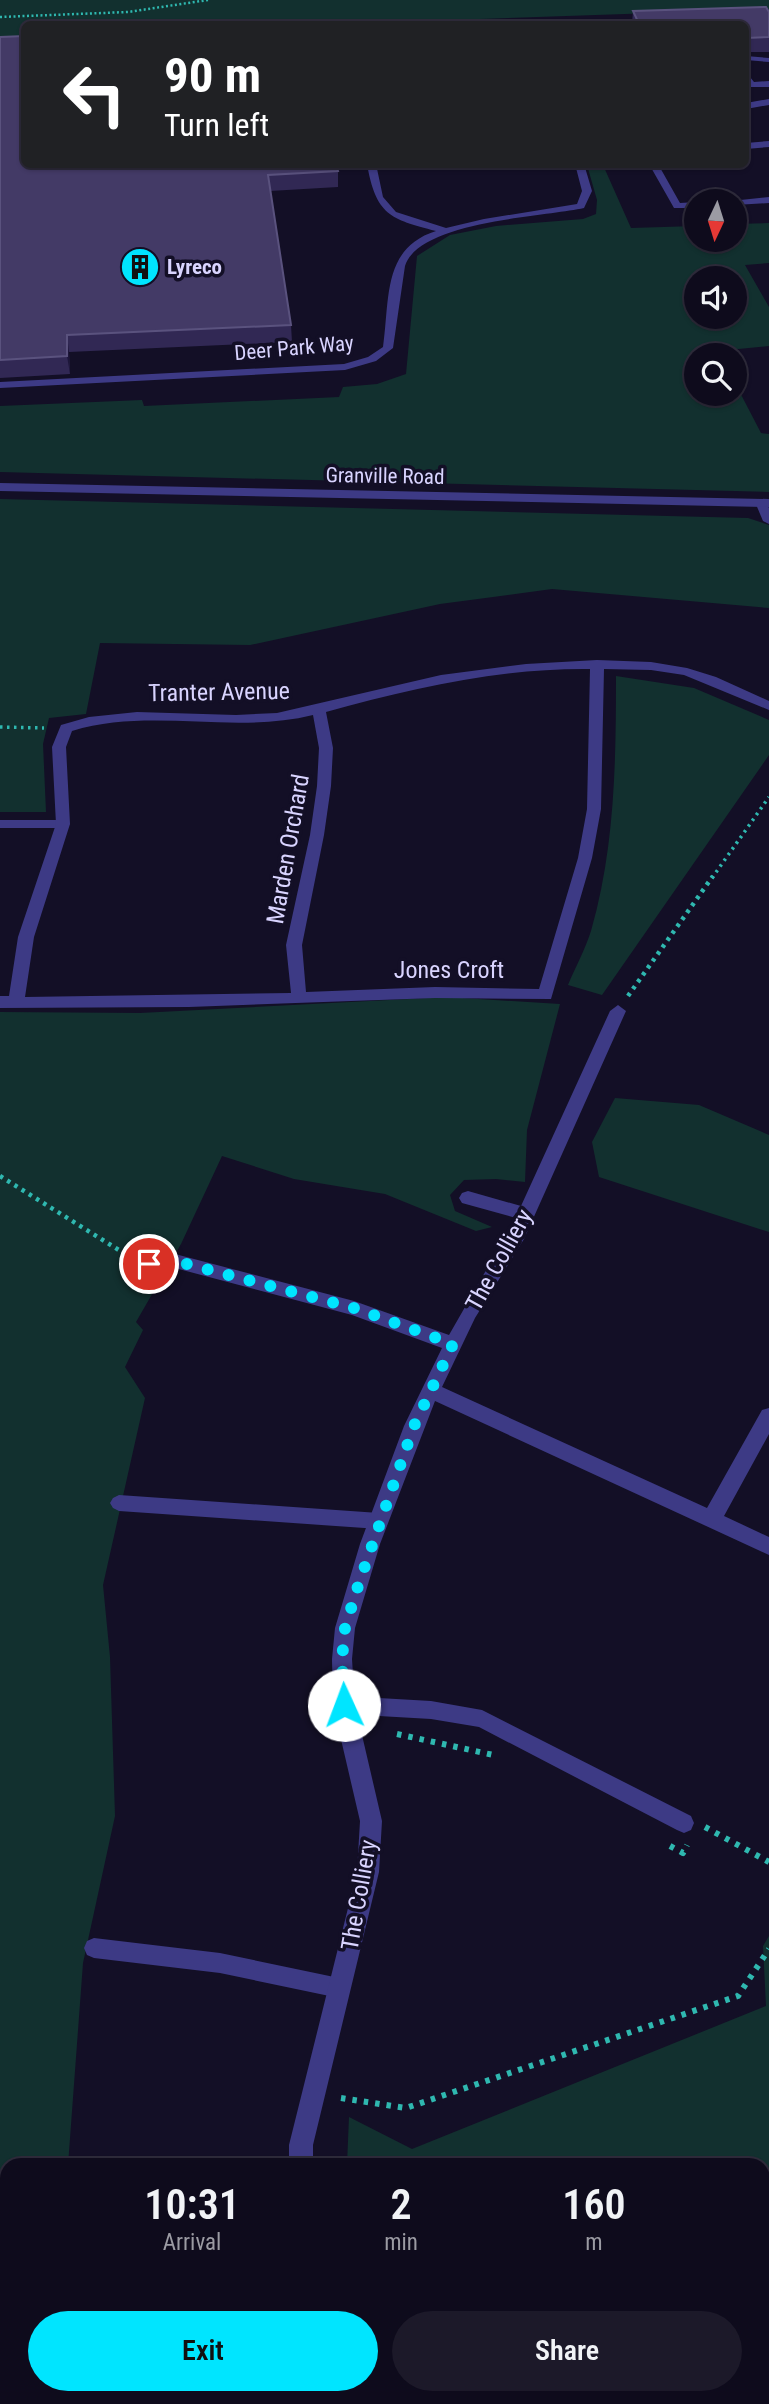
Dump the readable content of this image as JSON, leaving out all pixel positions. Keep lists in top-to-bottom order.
{
  "streets": {
    "street": [
      "Granville Road",
      "Tranter Avenue",
      "Marden Orchard",
      "Jones Croft",
      "The Colliery"
    ],
    "lane": ["Deer Park Way"]
  },
  "crossings": [
    ["Tranter Avenue", "Marden Orchard"],
    ["Tranter Avenue", "Jones Croft"],
    ["Marden Orchard", "Jones Croft"]
  ],
  "places": {
    "building": ["Lyreco"]
  },
  "north": "bottom",
  "page": {
    "turn": ["90 m", "Turn left"],
    "eta": [
      "10:31",
      "Arrival",
      "2",
      "min",
      "160",
      "m"
    ],
    "buttons": ["Exit", "Share"]
  }
}
